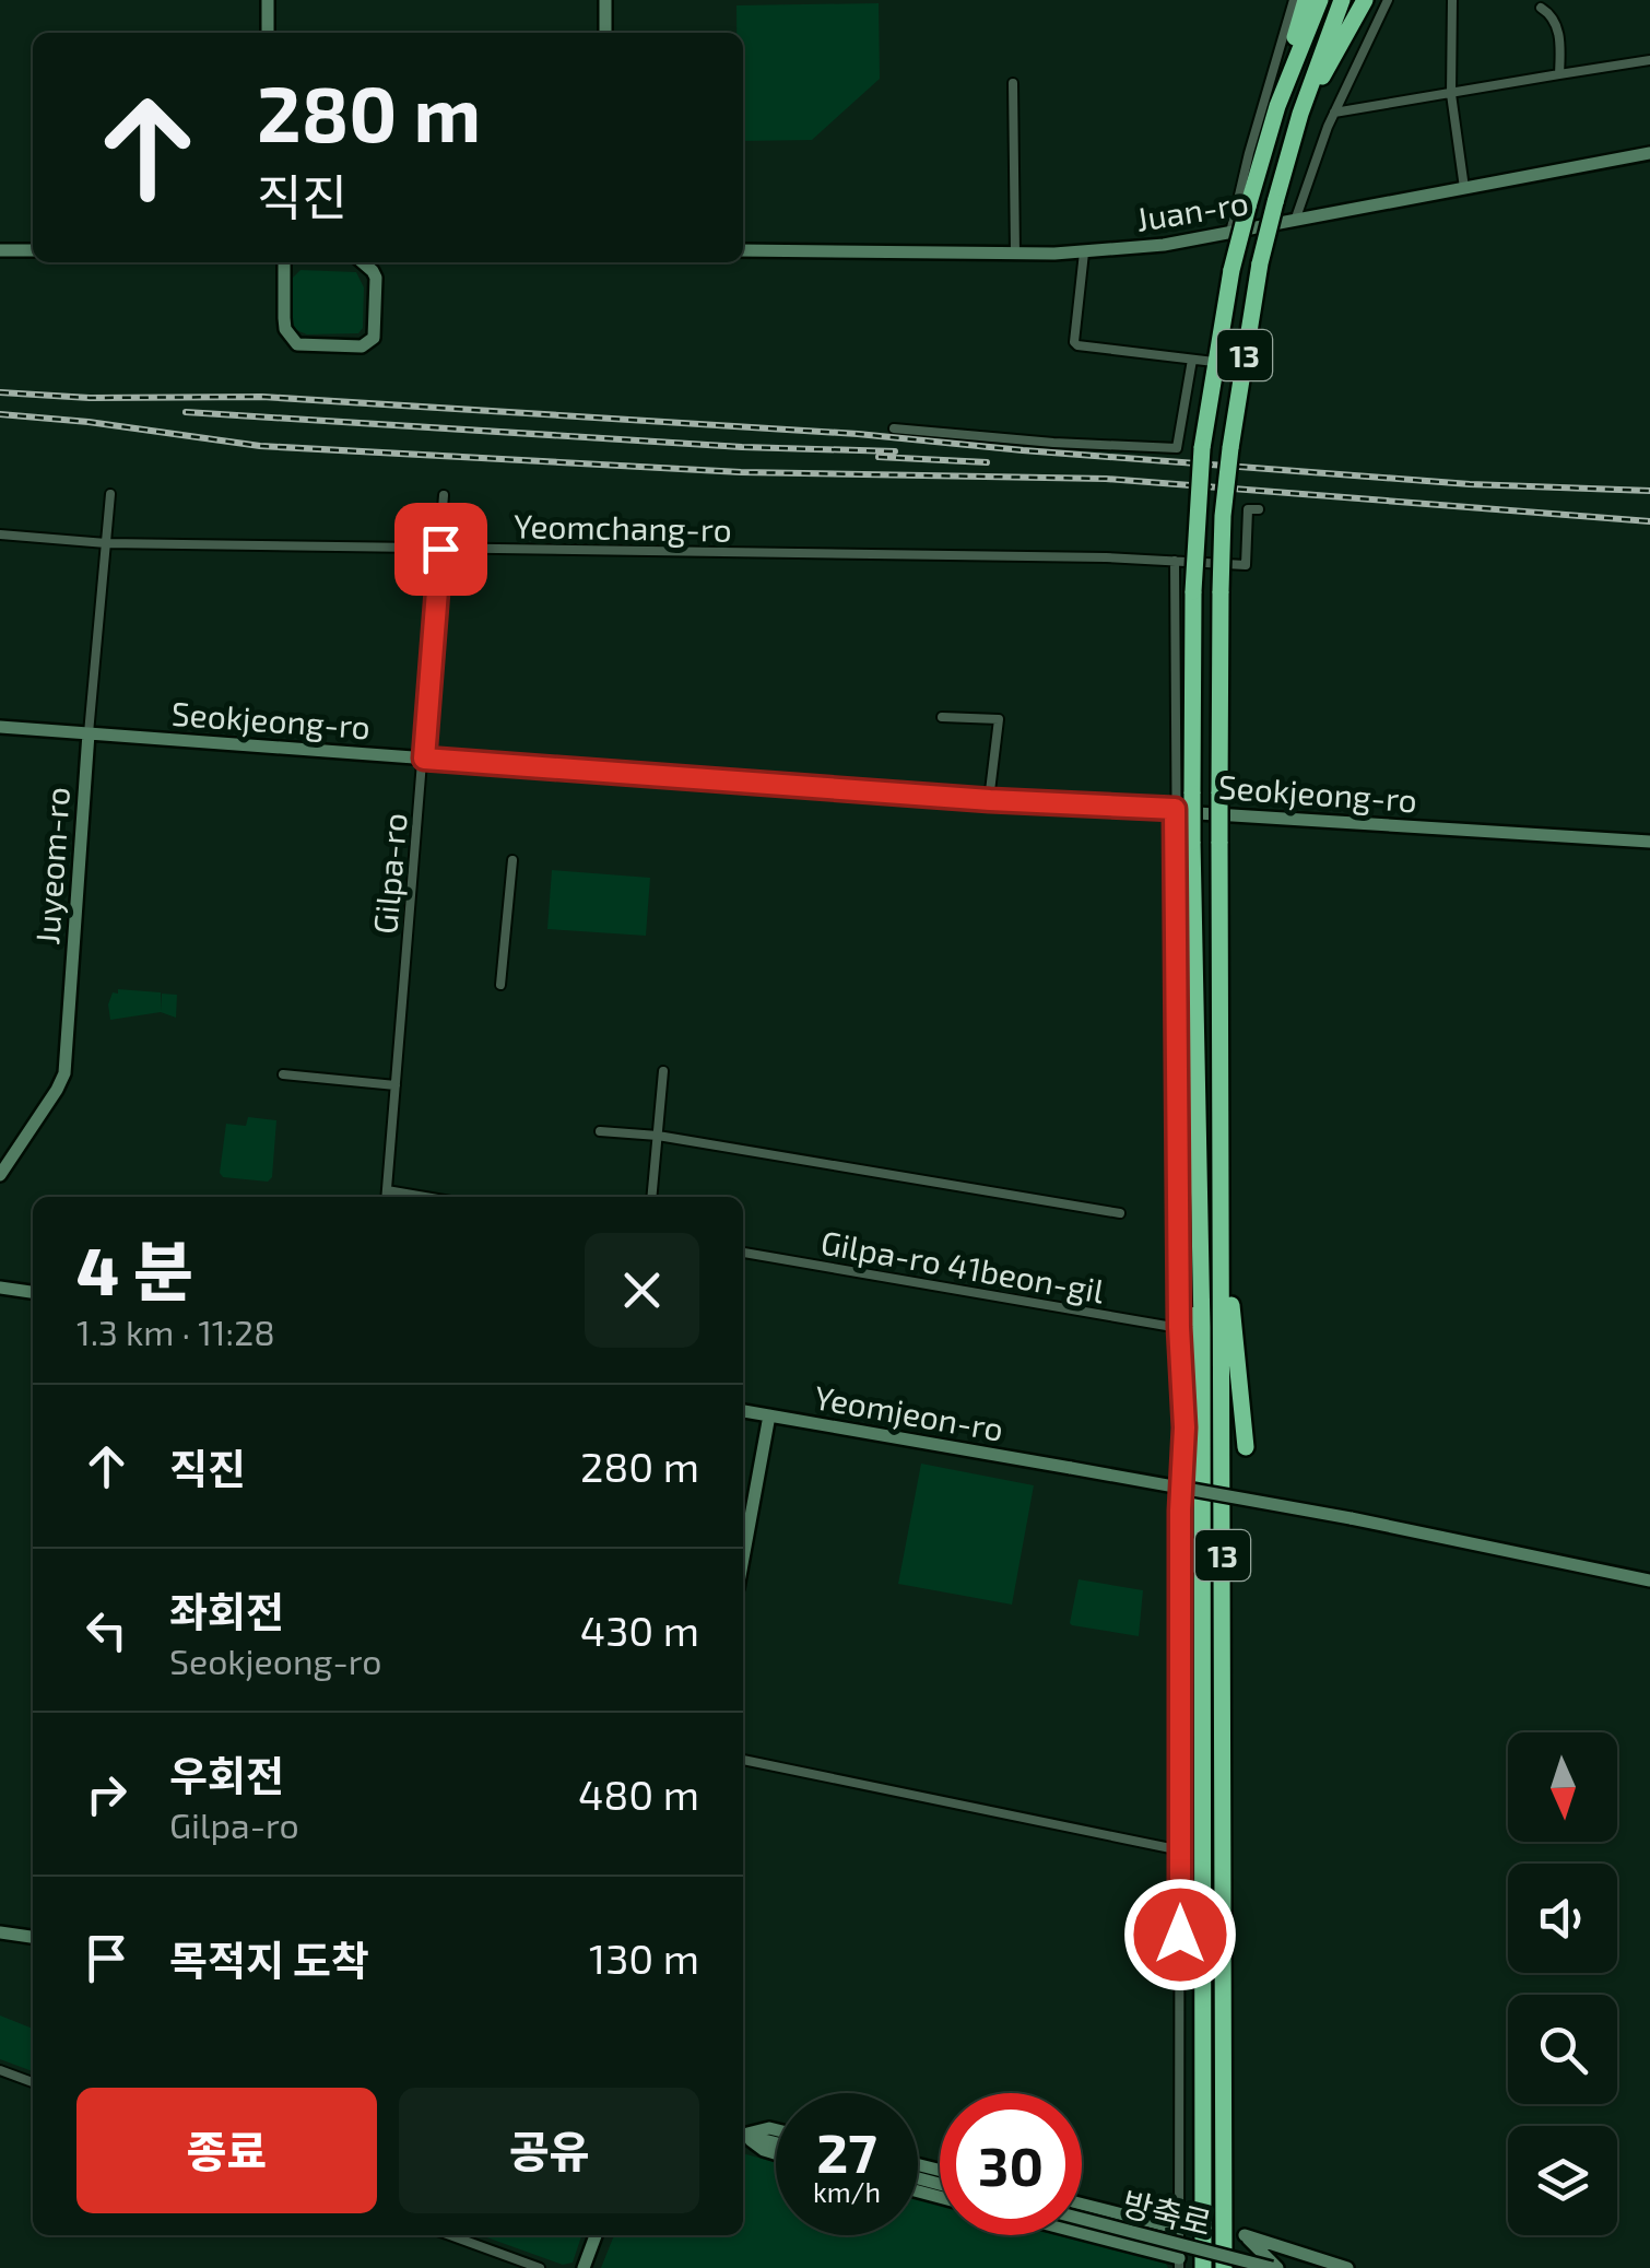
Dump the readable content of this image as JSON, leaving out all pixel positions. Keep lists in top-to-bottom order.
{
  "streets": {
    "highway": ["13"],
    "main road": [
      "Juan-ro",
      "Seokjeong-ro",
      "Juyeom-ro",
      "Yeomjeon-ro",
      "방축로"
    ],
    "street": ["Yeomchang-ro", "Gilpa-ro", "Gilpa-ro 41beon-gil"]
  },
  "crossings": [
    ["Yeomchang-ro", "Juyeom-ro"],
    ["Yeomchang-ro", "Gilpa-ro"],
    ["Seokjeong-ro", "Juyeom-ro"],
    ["Seokjeong-ro", "Gilpa-ro"]
  ],
  "north": "bottom",
  "page": {
    "turn": ["280 m", "직진"],
    "heading": ["4 분", "1.3 km · 11:28"],
    "list": [
      {
        "name": "직진",
        "value": "280 m"
      },
      {
        "name": "좌회전",
        "note": "Seokjeong-ro",
        "value": "430 m"
      },
      {
        "name": "우회전",
        "note": "Gilpa-ro",
        "value": "480 m"
      },
      {
        "name": "목적지 도착",
        "value": "130 m"
      }
    ],
    "buttons": ["종료", "공유"],
    "speed": "27 km/h",
    "limit": "30"
  }
}
